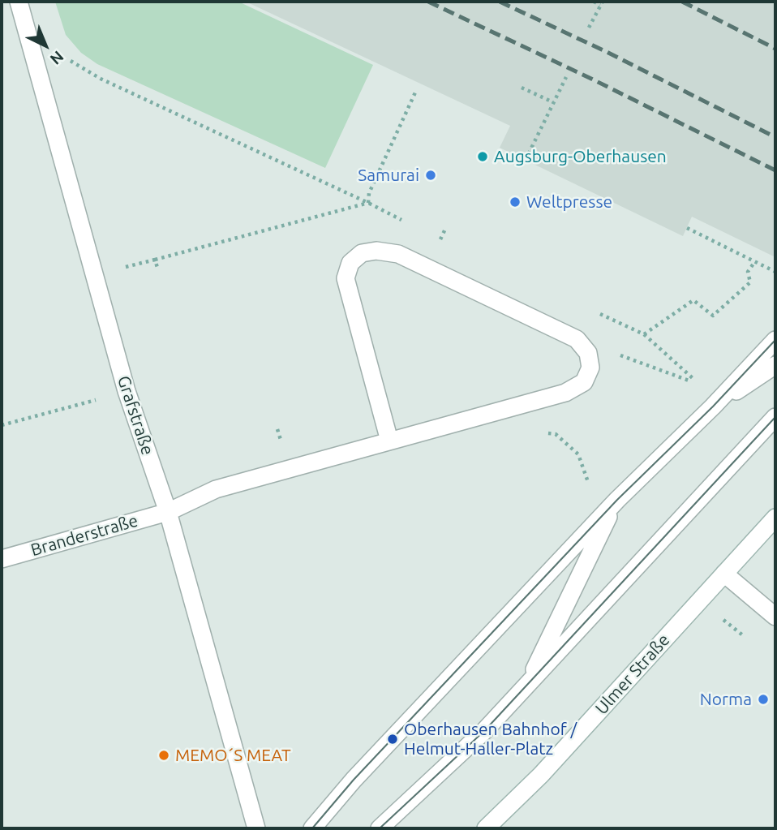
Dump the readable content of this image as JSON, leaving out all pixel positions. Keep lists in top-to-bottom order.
{
  "streets": {
    "street": ["Grafstraße", "Branderstraße", "Ulmer Straße"]
  },
  "crossings": [
    ["Grafstraße", "Branderstraße"]
  ],
  "places": [
    "Augsburg-Oberhausen",
    "Samurai",
    "Weltpresse",
    "Norma",
    "Oberhausen Bahnhof / Helmut-Haller-Platz",
    "MEMO´S MEAT"
  ],
  "north": "bottom right"
}
